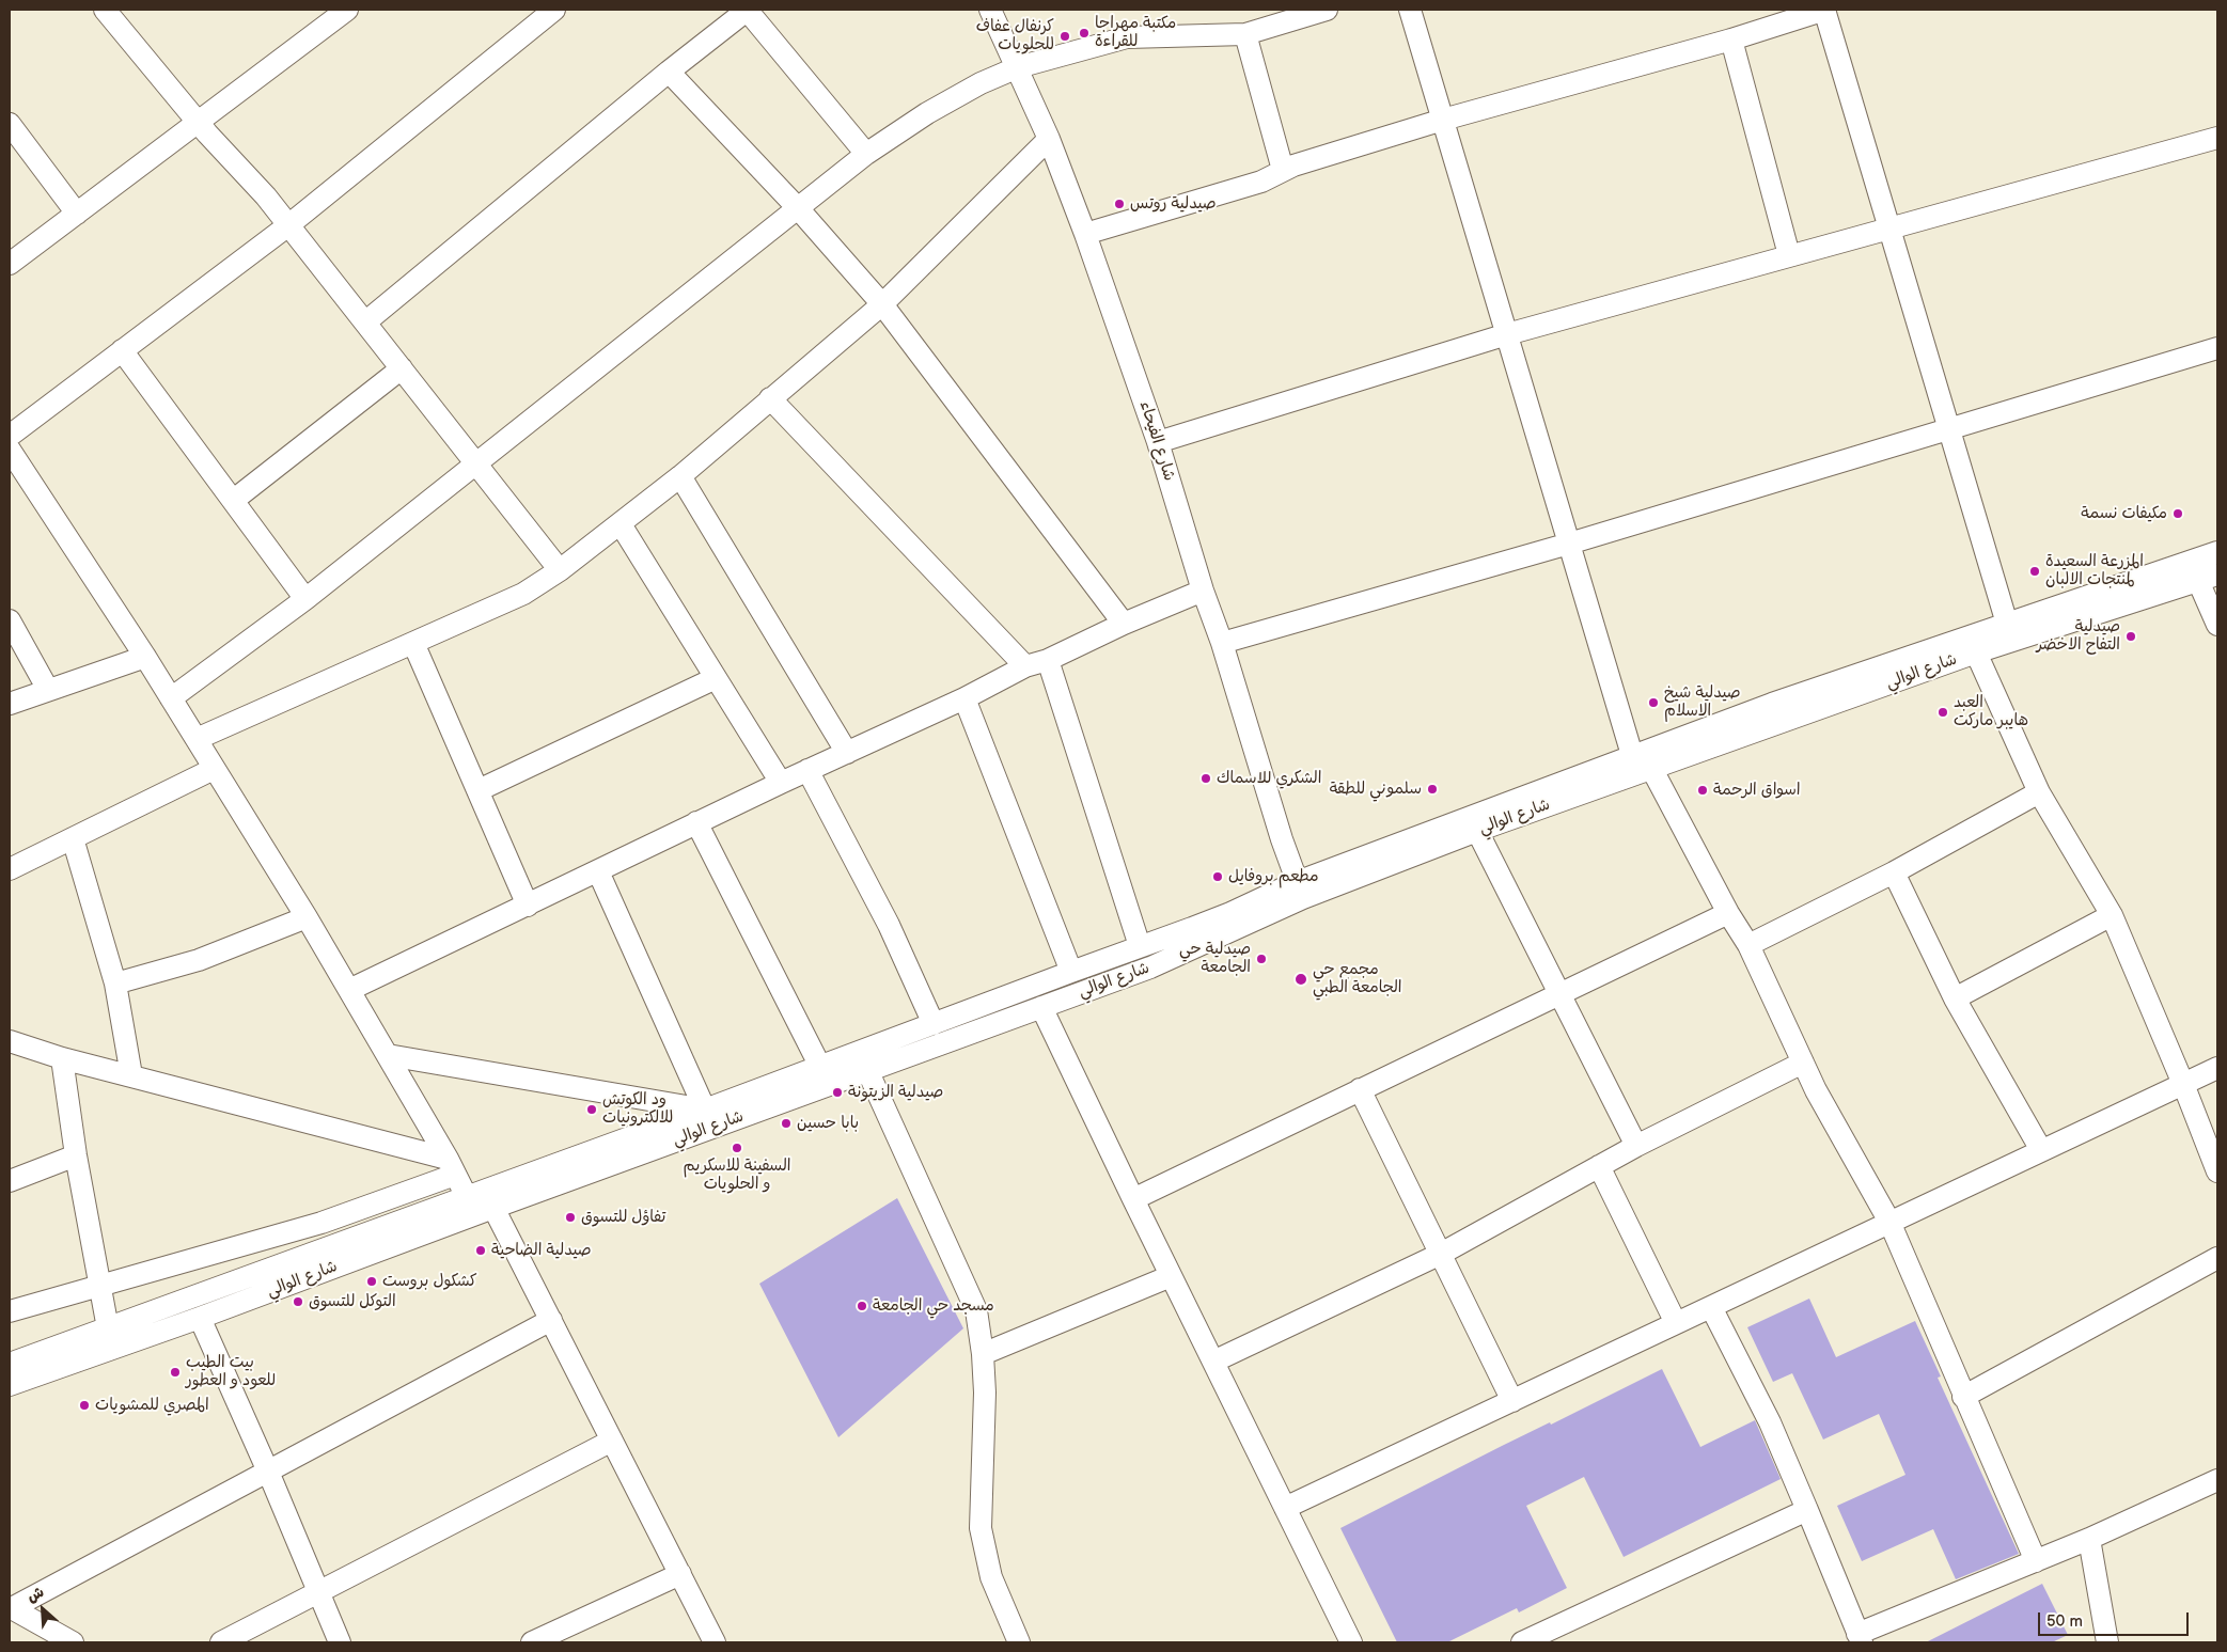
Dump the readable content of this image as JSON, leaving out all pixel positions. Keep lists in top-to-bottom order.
{
  "streets": {
    "street": ["شارع الفيحاء", "شارع الوالي"]
  },
  "crossings": [
    ["شارع الفيحاء", "شارع الوالي"]
  ],
  "places": [
    "مكتبة مهراجا للقراءة",
    "كرنفال عفاف للحلويات",
    "صيدلية روتس",
    "مكيفات نسمة",
    "المزرعة السعيدة لمنتجات الالبان",
    "صيدلية التفاح الاخضر",
    "صيدلية شيخ الاسلام",
    "العبد هايبر ماركت",
    "الشكري للاسماك",
    "سلموني للطقة",
    "اسواق الرحمة",
    "مطعم بروفايل",
    "صيدلية حي الجامعة",
    "مجمع حي الجامعة الطبي",
    "صيدلية الزيتونة",
    "ود الكوتش للالكترونيات",
    "بابا حسين",
    "السفينة للاسكريم و الحلويات",
    "تفاؤل للتسوق",
    "صيدلية الضاحية",
    "كشكول بروست",
    "التوكل للتسوق",
    "مسجد حي الجامعة",
    "بيت الطيب للعود و العطور",
    "المصري للمشويات"
  ],
  "scale_bar": "50 m",
  "north": "top left"
}
